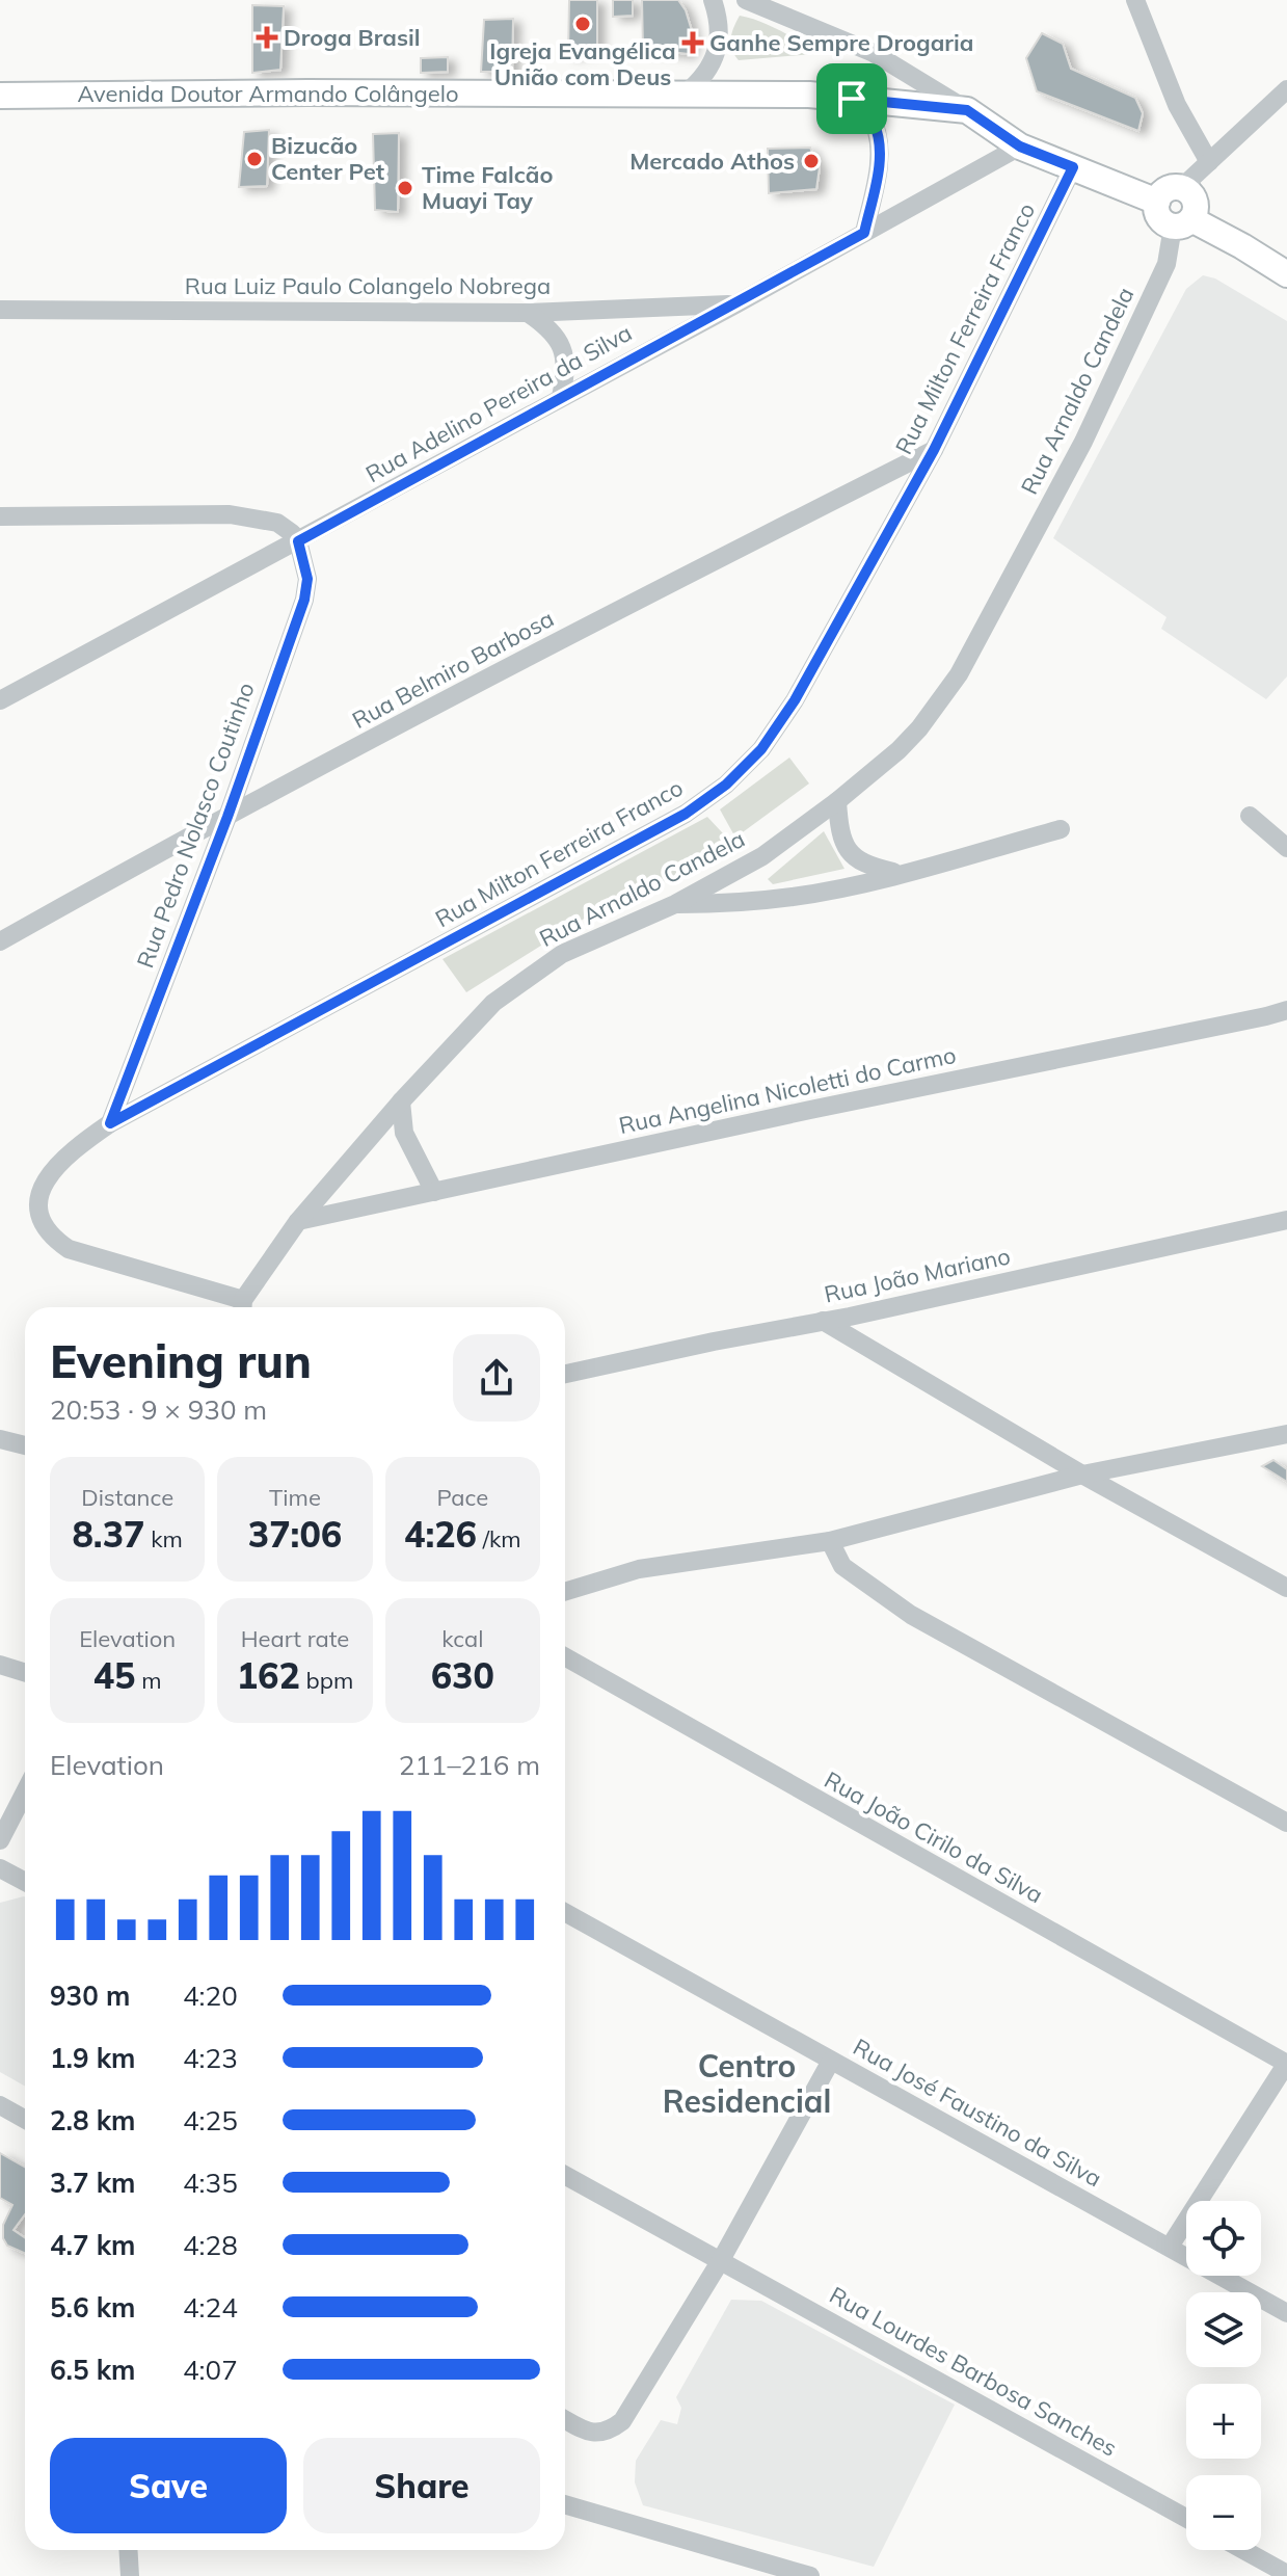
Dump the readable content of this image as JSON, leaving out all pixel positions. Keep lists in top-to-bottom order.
{
  "streets": {
    "street": [
      "Avenida Doutor Armando Colângelo",
      "Rua Luiz Paulo Colangelo Nobrega",
      "Rua Milton Ferreira Franco",
      "Rua Arnaldo Candela",
      "Rua Adelino Pereira da Silva",
      "Rua Belmiro Barbosa",
      "Rua Pedro Nolasco Coutinho",
      "Rua Angelina Nicoletti do Carmo",
      "Rua João Mariano",
      "Rua João Cirilo da Silva",
      "Rua José Faustino da Silva",
      "Rua Lourdes Barbosa Sanches"
    ]
  },
  "crossings": [
    ["Rua Luiz Paulo Colangelo Nobrega", "Rua Adelino Pereira da Silva"],
    ["Rua Milton Ferreira Franco", "Rua Arnaldo Candela"],
    ["Rua Milton Ferreira Franco", "Rua Belmiro Barbosa"],
    ["Rua Milton Ferreira Franco", "Rua Pedro Nolasco Coutinho"],
    ["Rua Arnaldo Candela", "Rua Angelina Nicoletti do Carmo"],
    ["Rua Adelino Pereira da Silva", "Rua Pedro Nolasco Coutinho"],
    ["Rua Belmiro Barbosa", "Rua Pedro Nolasco Coutinho"]
  ],
  "districts": ["Centro Residencial"],
  "places": {
    "other": [
      "Igreja Evangélica União com Deus",
      "Bizucão Center Pet",
      "Mercado Athos",
      "Time Falcão Muayi Tay"
    ],
    "health": ["Droga Brasil", "Ganhe Sempre Drogaria"]
  },
  "page": {
    "heading": ["Evening run", "20:53 · 9 × 930 m"],
    "stats": [
      ["Distance", "8.37 km"],
      ["Time", "37:06"],
      ["Pace", "4:26 /km"],
      ["Elevation", "45 m"],
      ["Heart rate", "162 bpm"],
      ["kcal", "630"]
    ],
    "chart": ["Elevation", "211–216 m"],
    "list": [
      {
        "name": "930 m",
        "note": "4:20"
      },
      {
        "name": "1.9 km",
        "note": "4:23"
      },
      {
        "name": "2.8 km",
        "note": "4:25"
      },
      {
        "name": "3.7 km",
        "note": "4:35"
      },
      {
        "name": "4.7 km",
        "note": "4:28"
      },
      {
        "name": "5.6 km",
        "note": "4:24"
      },
      {
        "name": "6.5 km",
        "note": "4:07"
      }
    ],
    "map_buttons": ["+", "−"],
    "buttons": ["Save", "Share"]
  }
}
